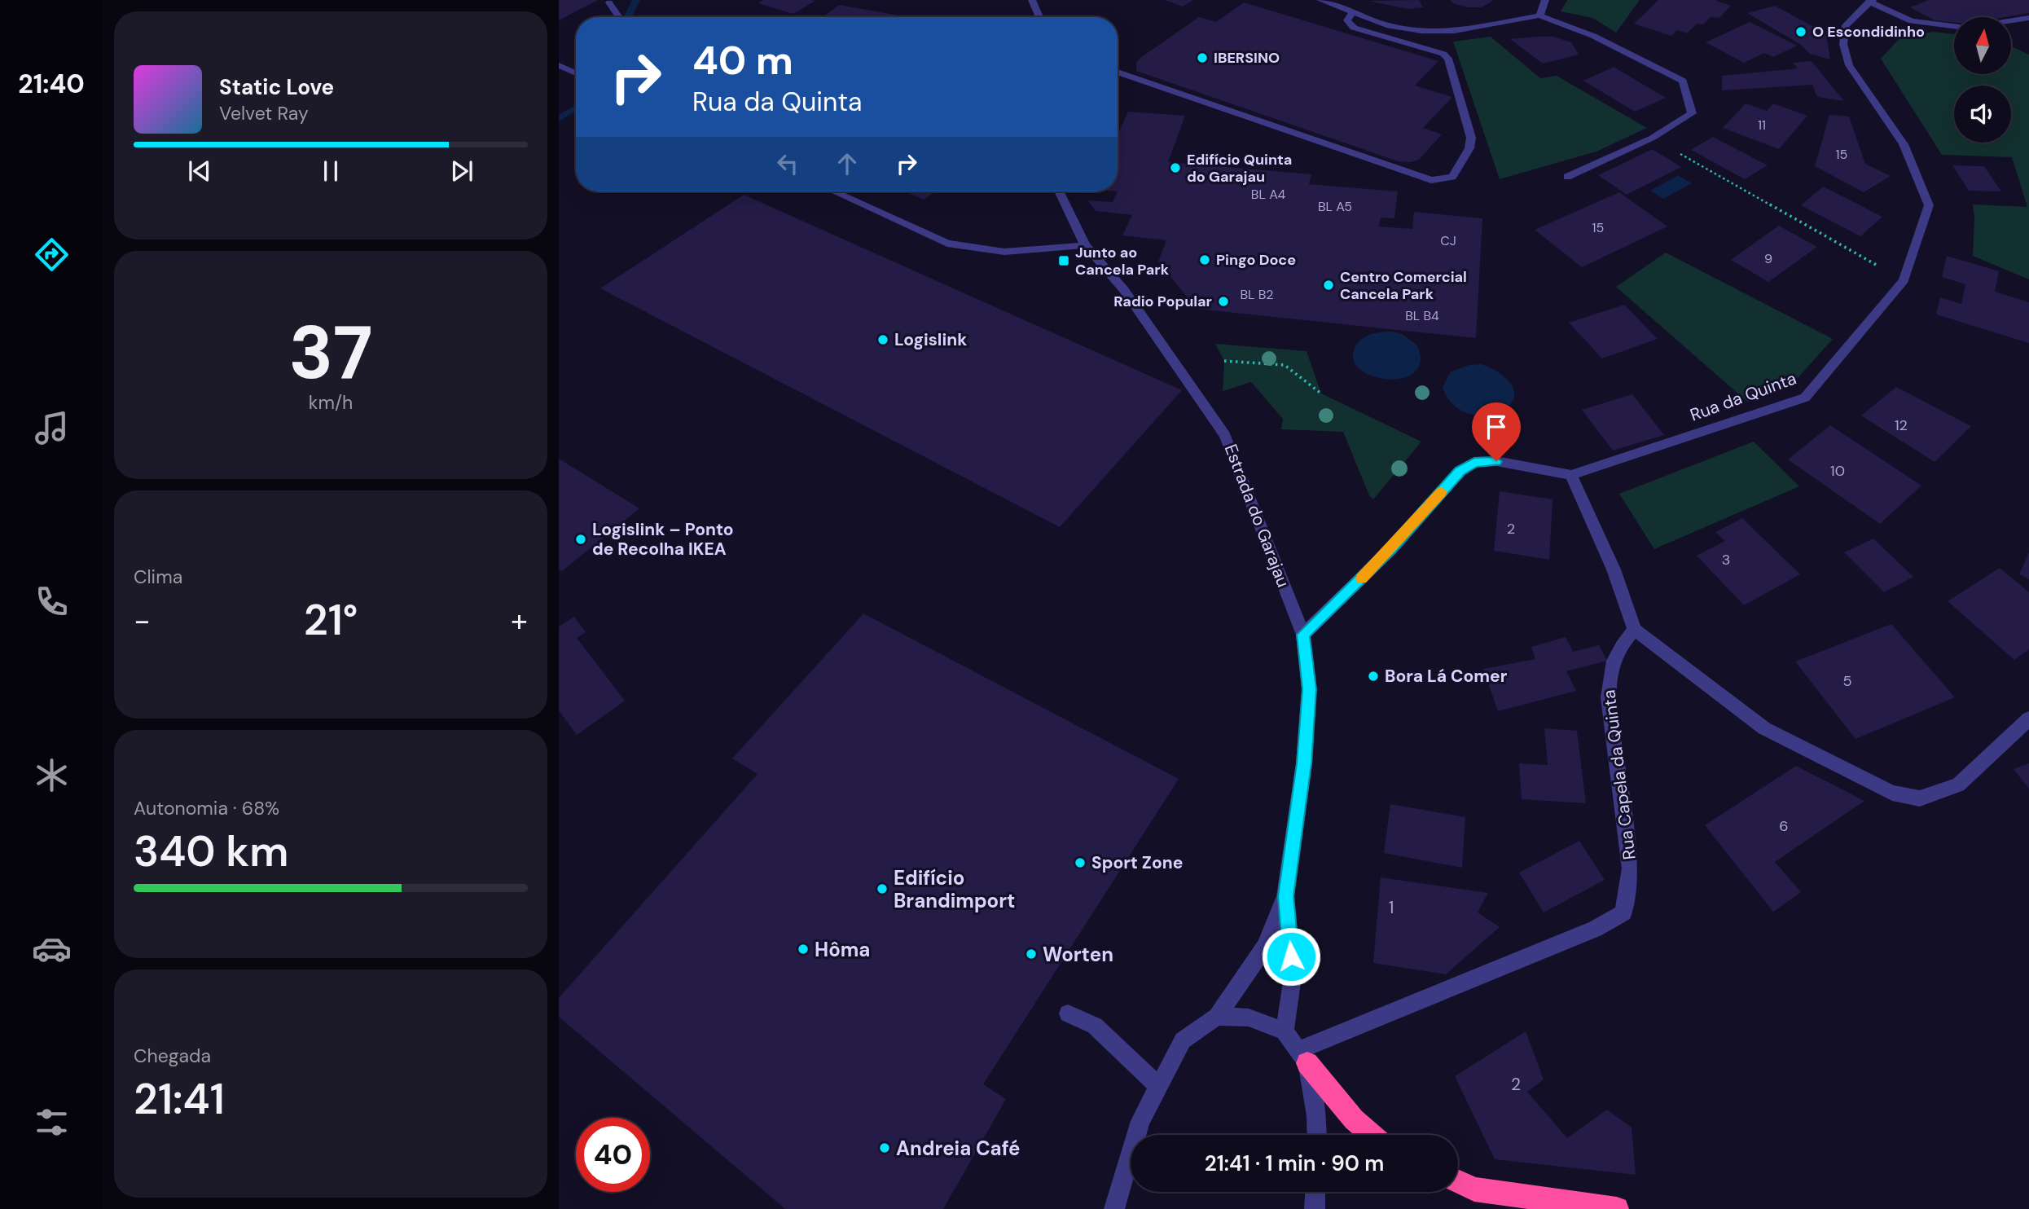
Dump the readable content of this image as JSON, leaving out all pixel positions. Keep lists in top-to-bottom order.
{
  "streets": {
    "street": ["Rua da Quinta", "Estrada do Garajau", "Rua Capela da Quinta"]
  },
  "crossings": [
    ["Rua da Quinta", "Estrada do Garajau"]
  ],
  "places": {
    "other": [
      "O Escondidinho",
      "IBERSINO",
      "Edifício Quinta do Garajau",
      "Pingo Doce",
      "Centro Comercial Cancela Park",
      "Radio Popular",
      "Logislink",
      "Logislink – Ponto de Recolha IKEA",
      "Bora Lá Comer",
      "Sport Zone",
      "Edifício Brandimport",
      "Hôma",
      "Worten",
      "Andreia Café"
    ],
    "transit": ["Junto ao Cancela Park"]
  },
  "house_numbers": [
    "11",
    "15",
    "BL A4",
    "BL A5",
    "15",
    "CJ",
    "9",
    "BL B2",
    "BL B4",
    "12",
    "10",
    "2",
    "3",
    "5",
    "6",
    "1",
    "2"
  ],
  "north": "top",
  "page": {
    "tabs": "21:40",
    "turn": ["40 m", "Rua da Quinta"],
    "song": ["Static Love", "Velvet Ray"],
    "tile": [
      ["37", "km/h"],
      "Clima",
      ["Autonomia · 68%", "340 km"],
      ["Chegada", "21:41"]
    ],
    "heat": ["−", "21°", "+"],
    "limit": "40",
    "trip": "21:41 · 1 min · 90 m"
  }
}
